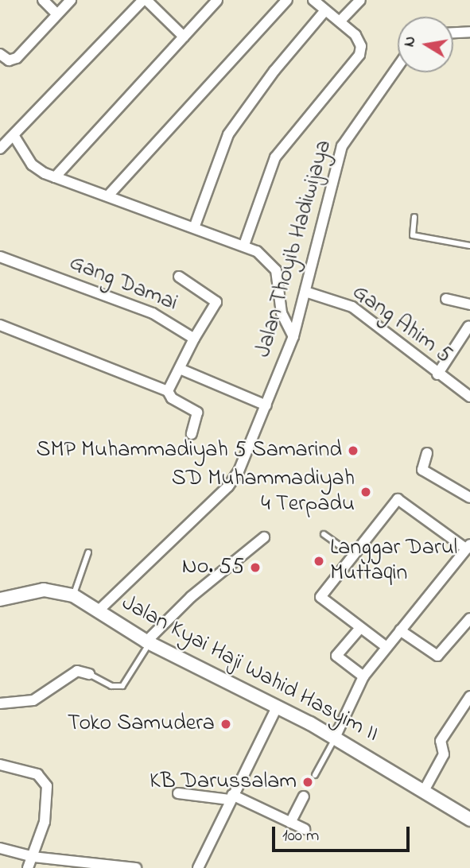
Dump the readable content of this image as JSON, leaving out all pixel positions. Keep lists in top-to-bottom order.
{
  "streets": {
    "street": [
      "Jalan Thoyib Hadiwijaya",
      "Gang Damai",
      "Gang Ahim 5",
      "Jalan Kyai Haji Wahid Hasyim II"
    ]
  },
  "crossings": [
    ["Jalan Thoyib Hadiwijaya", "Gang Ahim 5"],
    ["Jalan Thoyib Hadiwijaya", "Jalan Kyai Haji Wahid Hasyim II"]
  ],
  "places": [
    "SMP Muhammadiyah 5 Samarind",
    "SD Muhammadiyah 4 Terpadu",
    "Langgar Darul Muttaqin",
    "No. 55",
    "Toko Samudera",
    "KB Darussalam"
  ],
  "scale_bar": "100 m",
  "north": "left"
}
